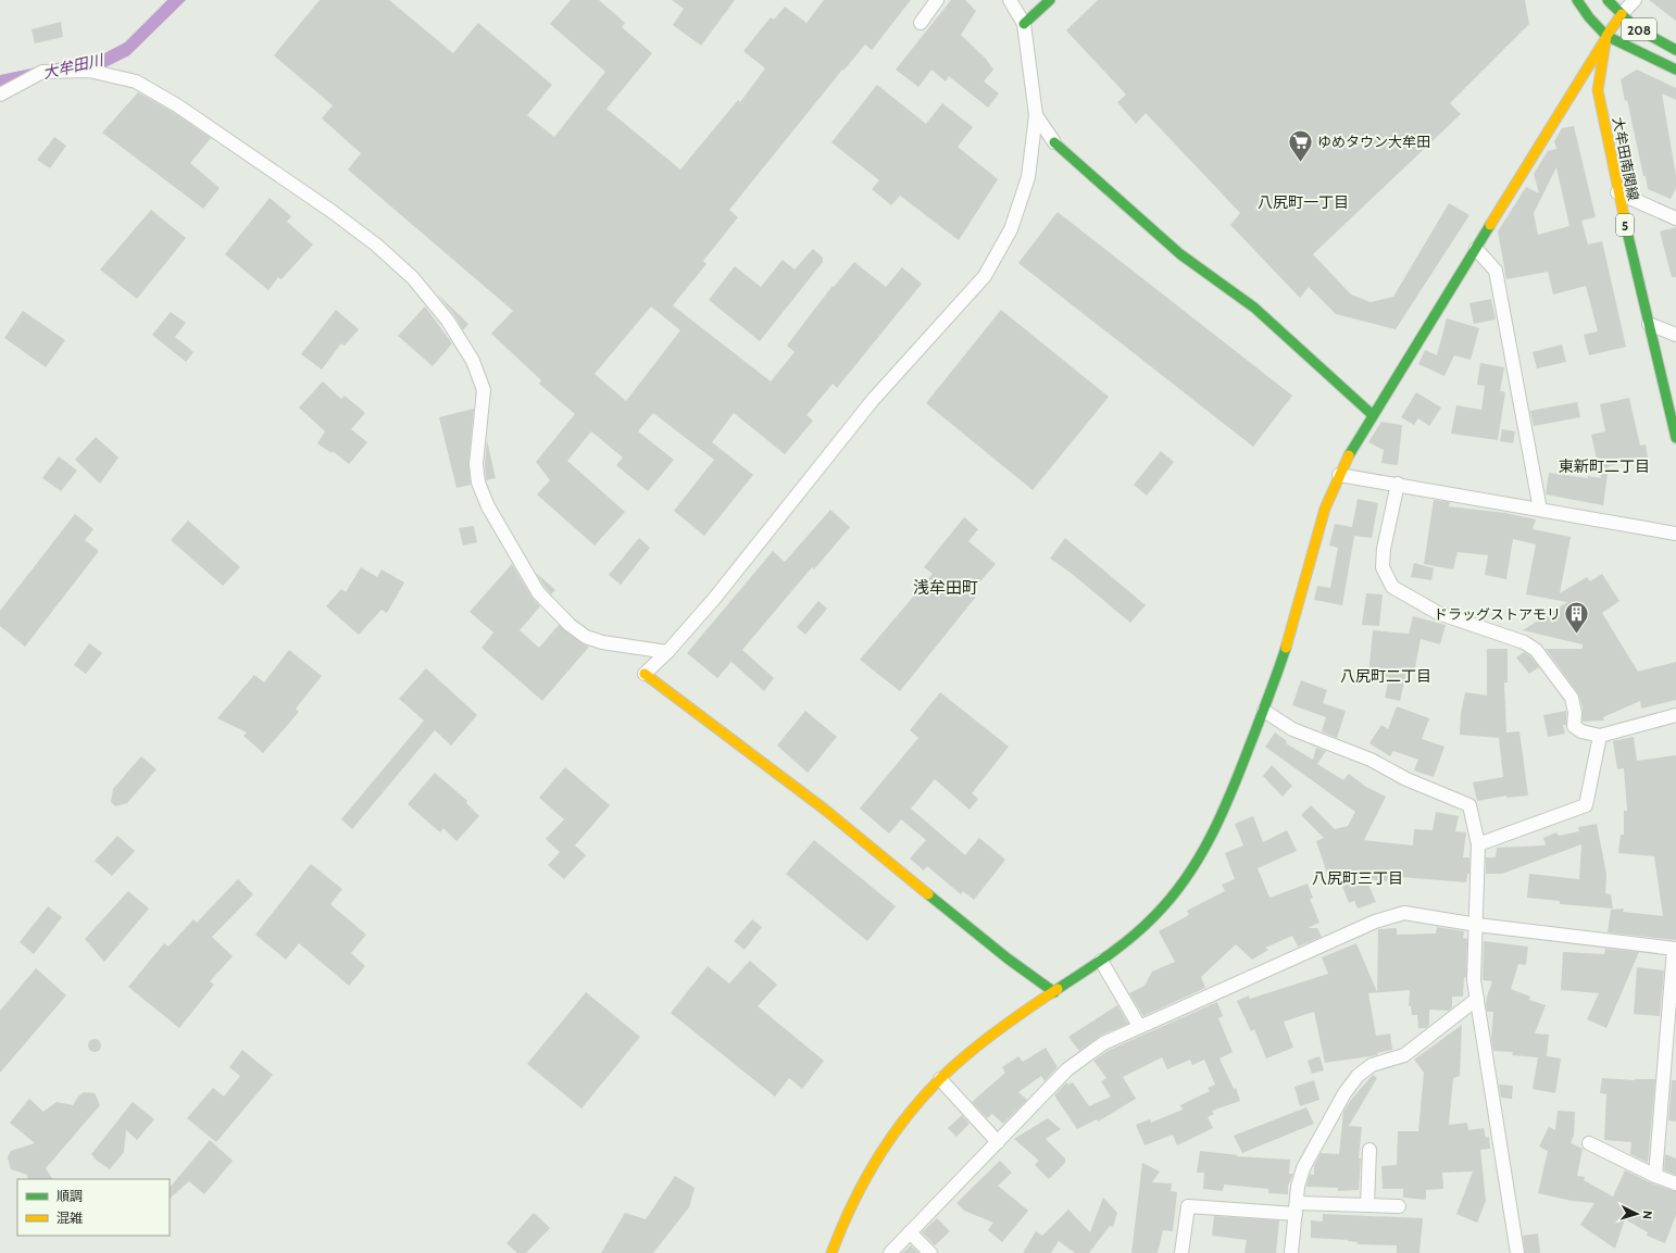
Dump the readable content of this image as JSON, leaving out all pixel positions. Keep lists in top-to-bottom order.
{
  "streets": {
    "main road": ["208", "大牟田南関線", "5"]
  },
  "crossings": [
    ["208", "大牟田南関線"]
  ],
  "districts": [
    "八尻町一丁目",
    "東新町二丁目",
    "浅牟田町",
    "八尻町二丁目",
    "八尻町三丁目"
  ],
  "water": ["大牟田川"],
  "places": {
    "supermarket": ["ゆめタウン大牟田"],
    "building": ["ドラッグストアモリ"]
  },
  "legend": ["順調", "混雑"],
  "north": "right"
}
